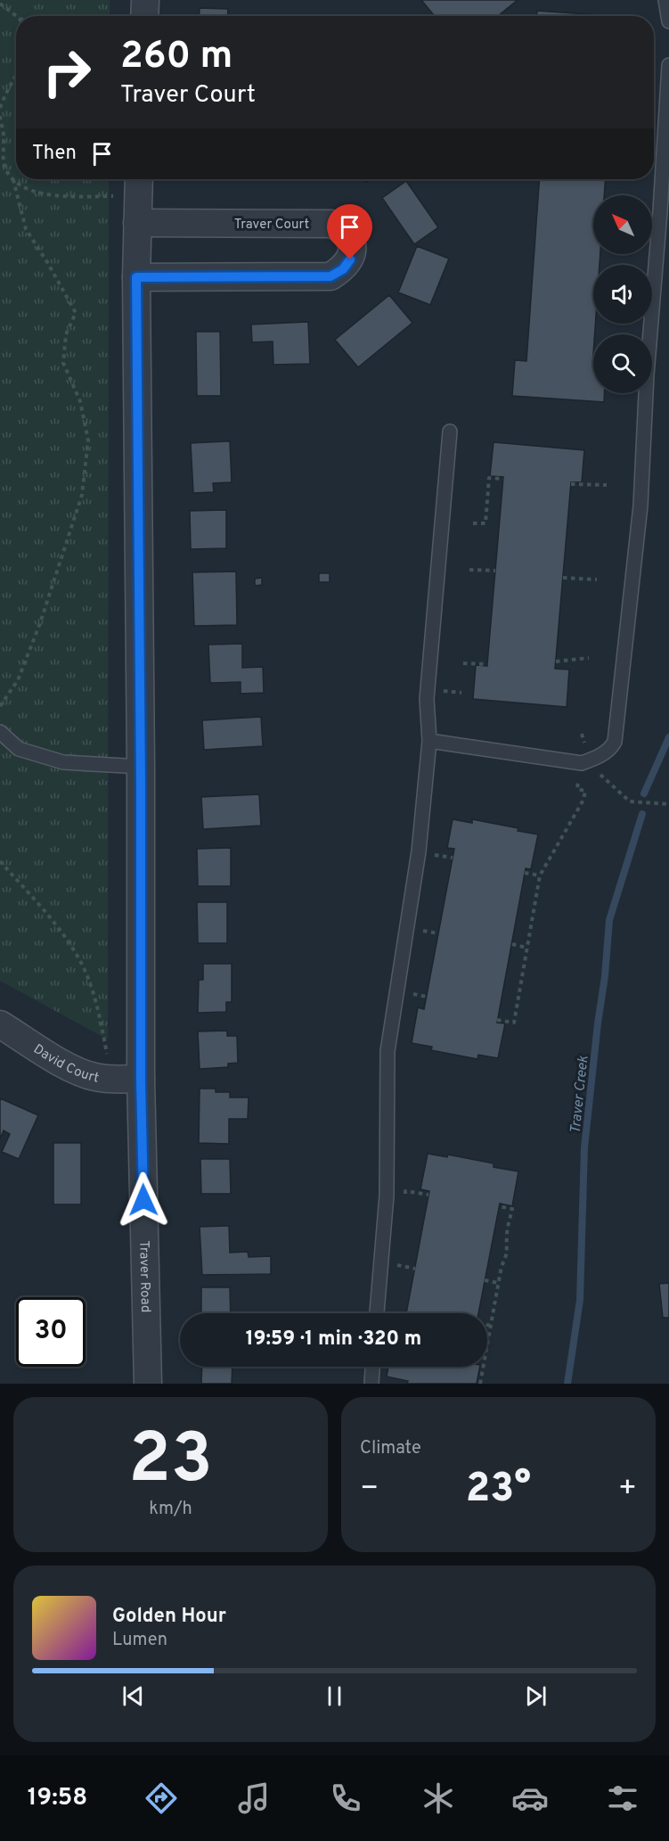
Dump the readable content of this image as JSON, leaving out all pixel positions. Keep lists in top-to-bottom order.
{
  "streets": {
    "street": ["Traver Court", "David Court", "Traver Road"]
  },
  "crossings": [
    ["Traver Court", "Traver Road"],
    ["David Court", "Traver Road"]
  ],
  "water": ["Traver Creek"],
  "north": "top left",
  "page": {
    "turn": ["260 m", "Traver Court"],
    "then": "Then",
    "limit": "30",
    "trip": "19:59 · 1 min · 320 m",
    "tile": [
      ["23", "km/h"],
      "Climate"
    ],
    "heat": ["−", "23°", "+"],
    "song": ["Golden Hour", "Lumen"],
    "tabs": "19:58"
  }
}
